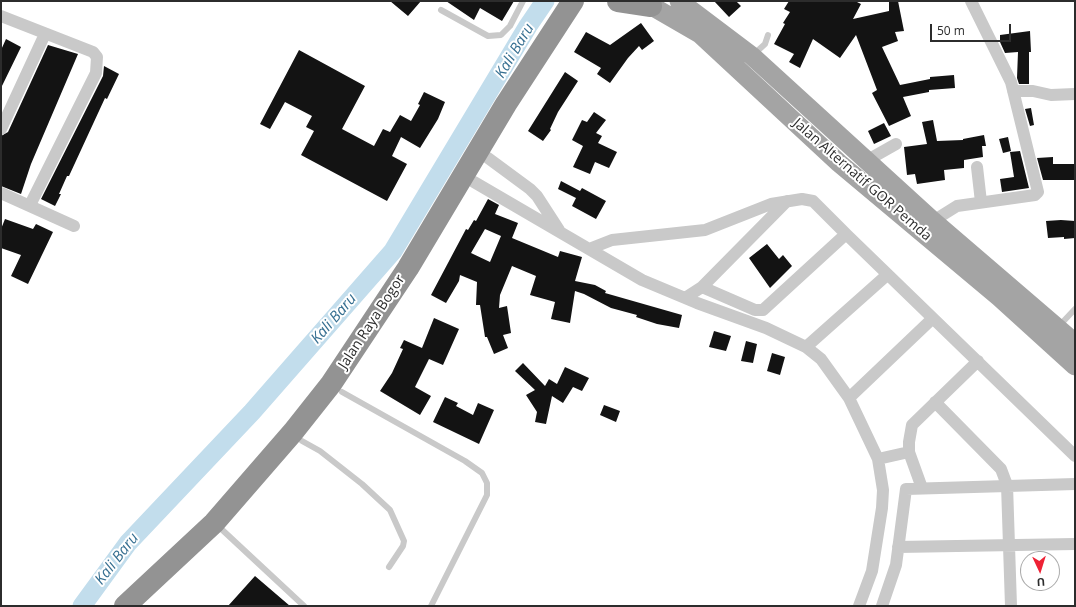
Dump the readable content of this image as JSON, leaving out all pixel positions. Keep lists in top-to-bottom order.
{
  "streets": {
    "highway": ["Jalan Raya Bogor"],
    "main road": ["Jalan Alternatif GOR Pemda"]
  },
  "water": ["Kali Baru"],
  "scale_bar": "50 m",
  "north": "bottom"
}
